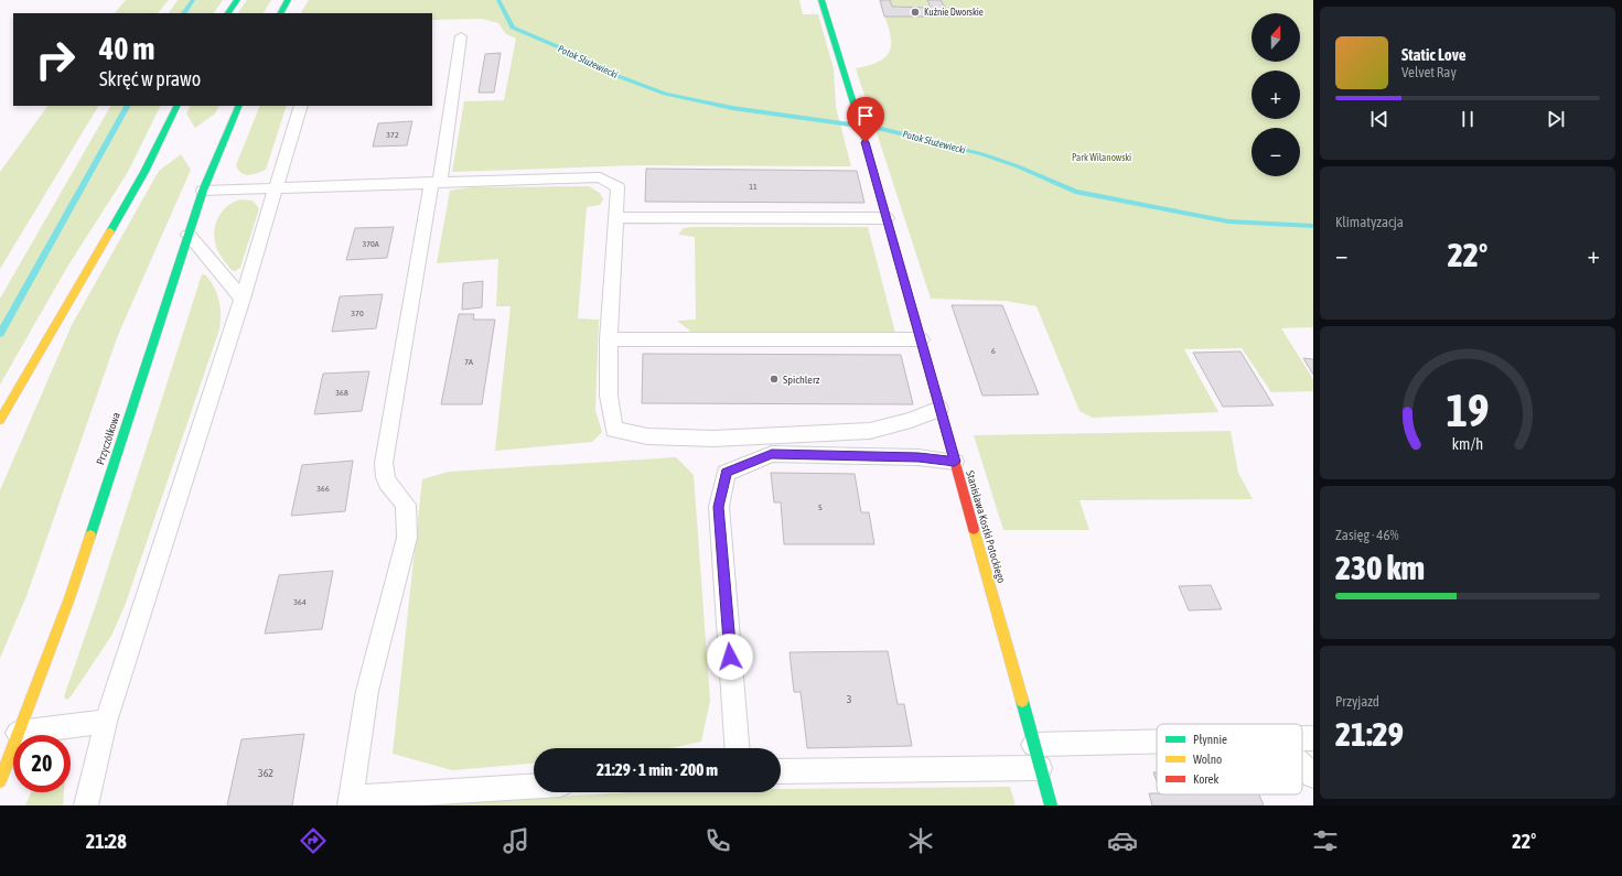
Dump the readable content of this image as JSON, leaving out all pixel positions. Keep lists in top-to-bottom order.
{
  "streets": {
    "main road": ["Przyczółkowa", "Stanisława Kostki Potockiego"]
  },
  "water": ["Potok Służewiecki"],
  "parks": ["Park Wilanowski"],
  "places": ["Kuźnie Dworskie", "Spichlerz"],
  "house_numbers": [
    "372",
    "11",
    "370A",
    "370",
    "6",
    "7A",
    "368",
    "366",
    "5",
    "364",
    "3",
    "362"
  ],
  "legend": ["Płynnie", "Wolno", "Korek"],
  "north": "top",
  "page": {
    "map_buttons": ["+", "−"],
    "turn": ["40 m", "Skręć w prawo"],
    "song": ["Static Love", "Velvet Ray"],
    "tile": [
      "Klimatyzacja",
      ["Zasięg · 46%", "230 km"],
      ["Przyjazd", "21:29"]
    ],
    "heat": ["−", "22°", "+"],
    "limit": "20",
    "trip": "21:29 · 1 min · 200 m",
    "tabs": ["21:28", "22°"],
    "gauge": ["19", "km/h"]
  }
}
